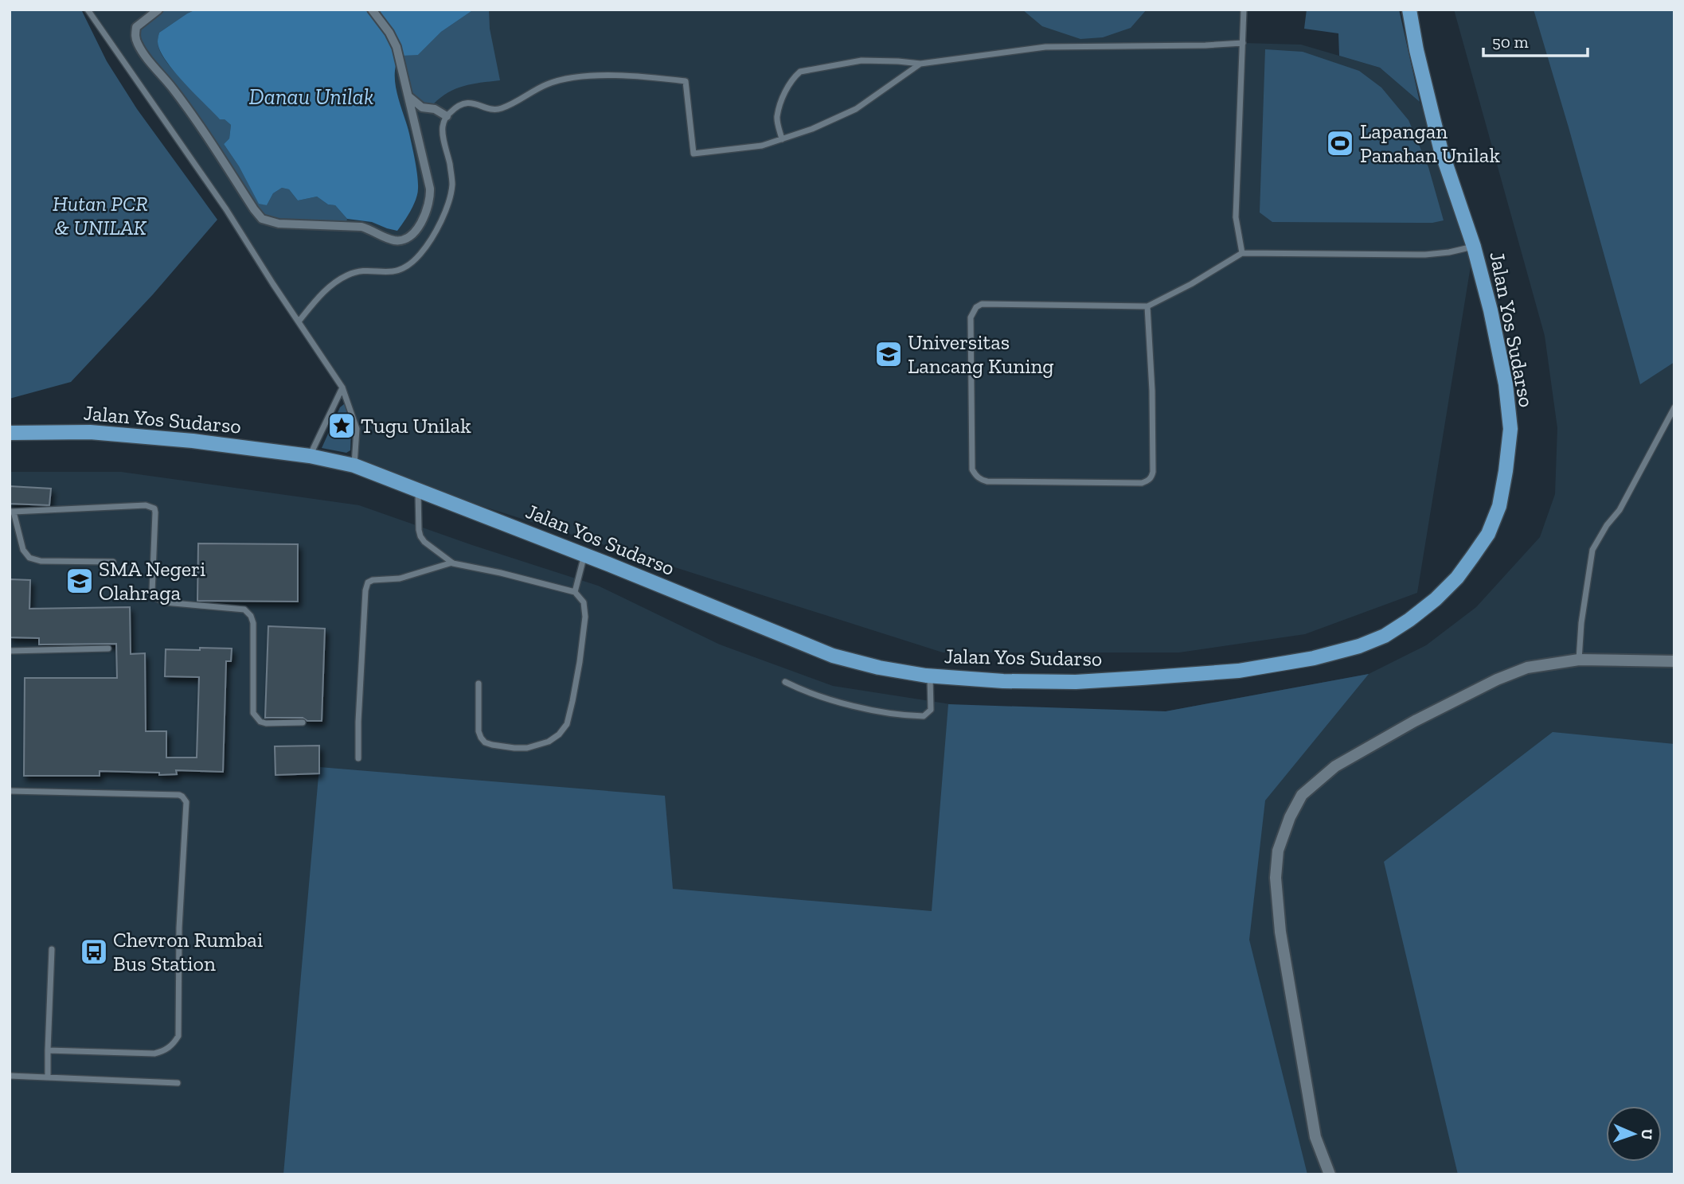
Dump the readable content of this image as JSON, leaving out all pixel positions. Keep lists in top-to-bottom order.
{
  "streets": {
    "main road": ["Jalan Yos Sudarso"]
  },
  "water": ["Danau Unilak"],
  "parks": ["Hutan PCR & UNILAK"],
  "places": {
    "sports": ["Lapangan Panahan Unilak"],
    "school or university": ["Universitas Lancang Kuning", "SMA Negeri Olahraga"],
    "place": ["Tugu Unilak"],
    "bus stop": ["Chevron Rumbai Bus Station"]
  },
  "scale_bar": "50 m",
  "north": "right"
}
